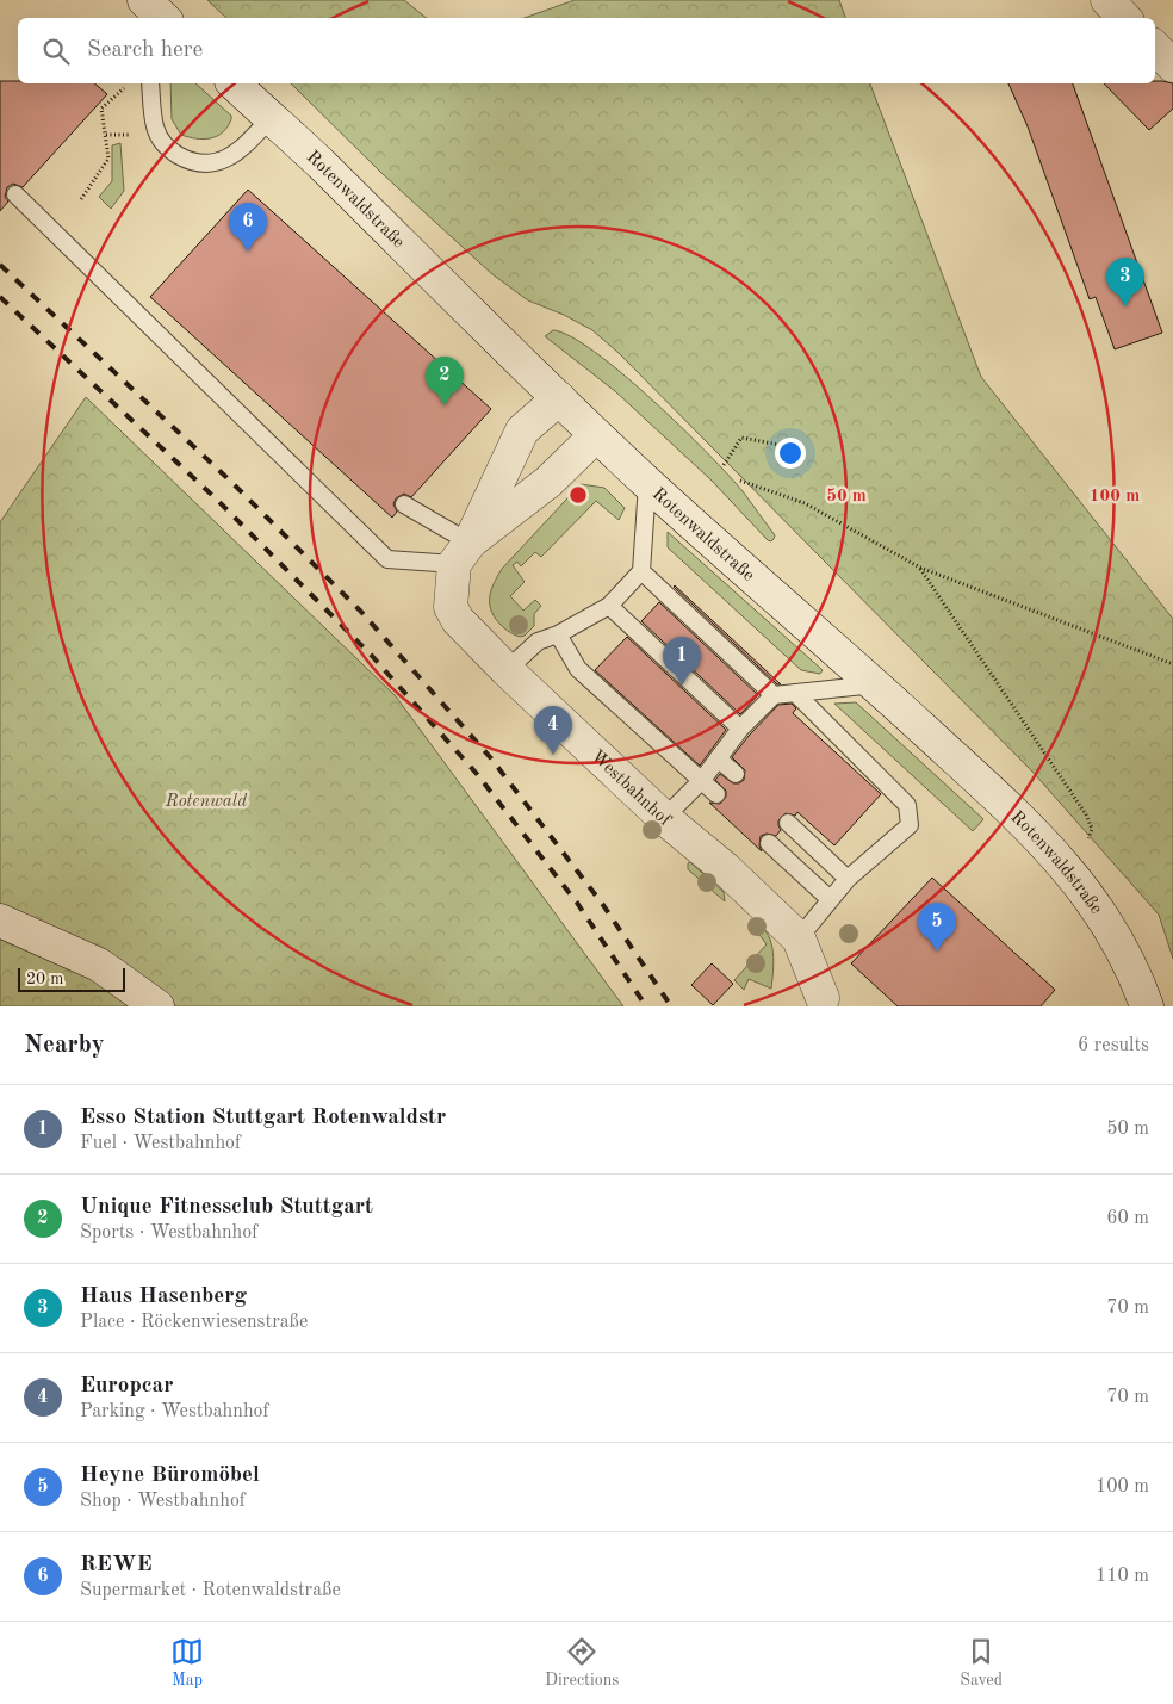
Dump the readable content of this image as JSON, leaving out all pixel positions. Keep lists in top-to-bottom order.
{
  "streets": {
    "main road": ["Rotenwaldstraße", "Westbahnhof"]
  },
  "crossings": [
    ["Rotenwaldstraße", "Westbahnhof"]
  ],
  "parks": ["Rotenwald"],
  "scale_bar": "20 m",
  "page": {
    "search": "Search here",
    "pins": [
      "6",
      "3",
      "2",
      "1",
      "4",
      "5"
    ],
    "scale": "20 m",
    "heading": ["Nearby", "6 results"],
    "list": [
      {
        "mark": "1",
        "name": "Esso Station Stuttgart Rotenwaldstr",
        "note": "Fuel · Westbahnhof",
        "value": "50 m"
      },
      {
        "mark": "2",
        "name": "Unique Fitnessclub Stuttgart",
        "note": "Sports · Westbahnhof",
        "value": "60 m"
      },
      {
        "mark": "3",
        "name": "Haus Hasenberg",
        "note": "Place · Röckenwiesenstraße",
        "value": "70 m"
      },
      {
        "mark": "4",
        "name": "Europcar",
        "note": "Parking · Westbahnhof",
        "value": "70 m"
      },
      {
        "mark": "5",
        "name": "Heyne Büromöbel",
        "note": "Shop · Westbahnhof",
        "value": "100 m"
      },
      {
        "mark": "6",
        "name": "REWE",
        "note": "Supermarket · Rotenwaldstraße",
        "value": "110 m"
      }
    ],
    "nav": ["Map", "Directions", "Saved"]
  },
  "rings": ["50 m", "100 m"]
}
